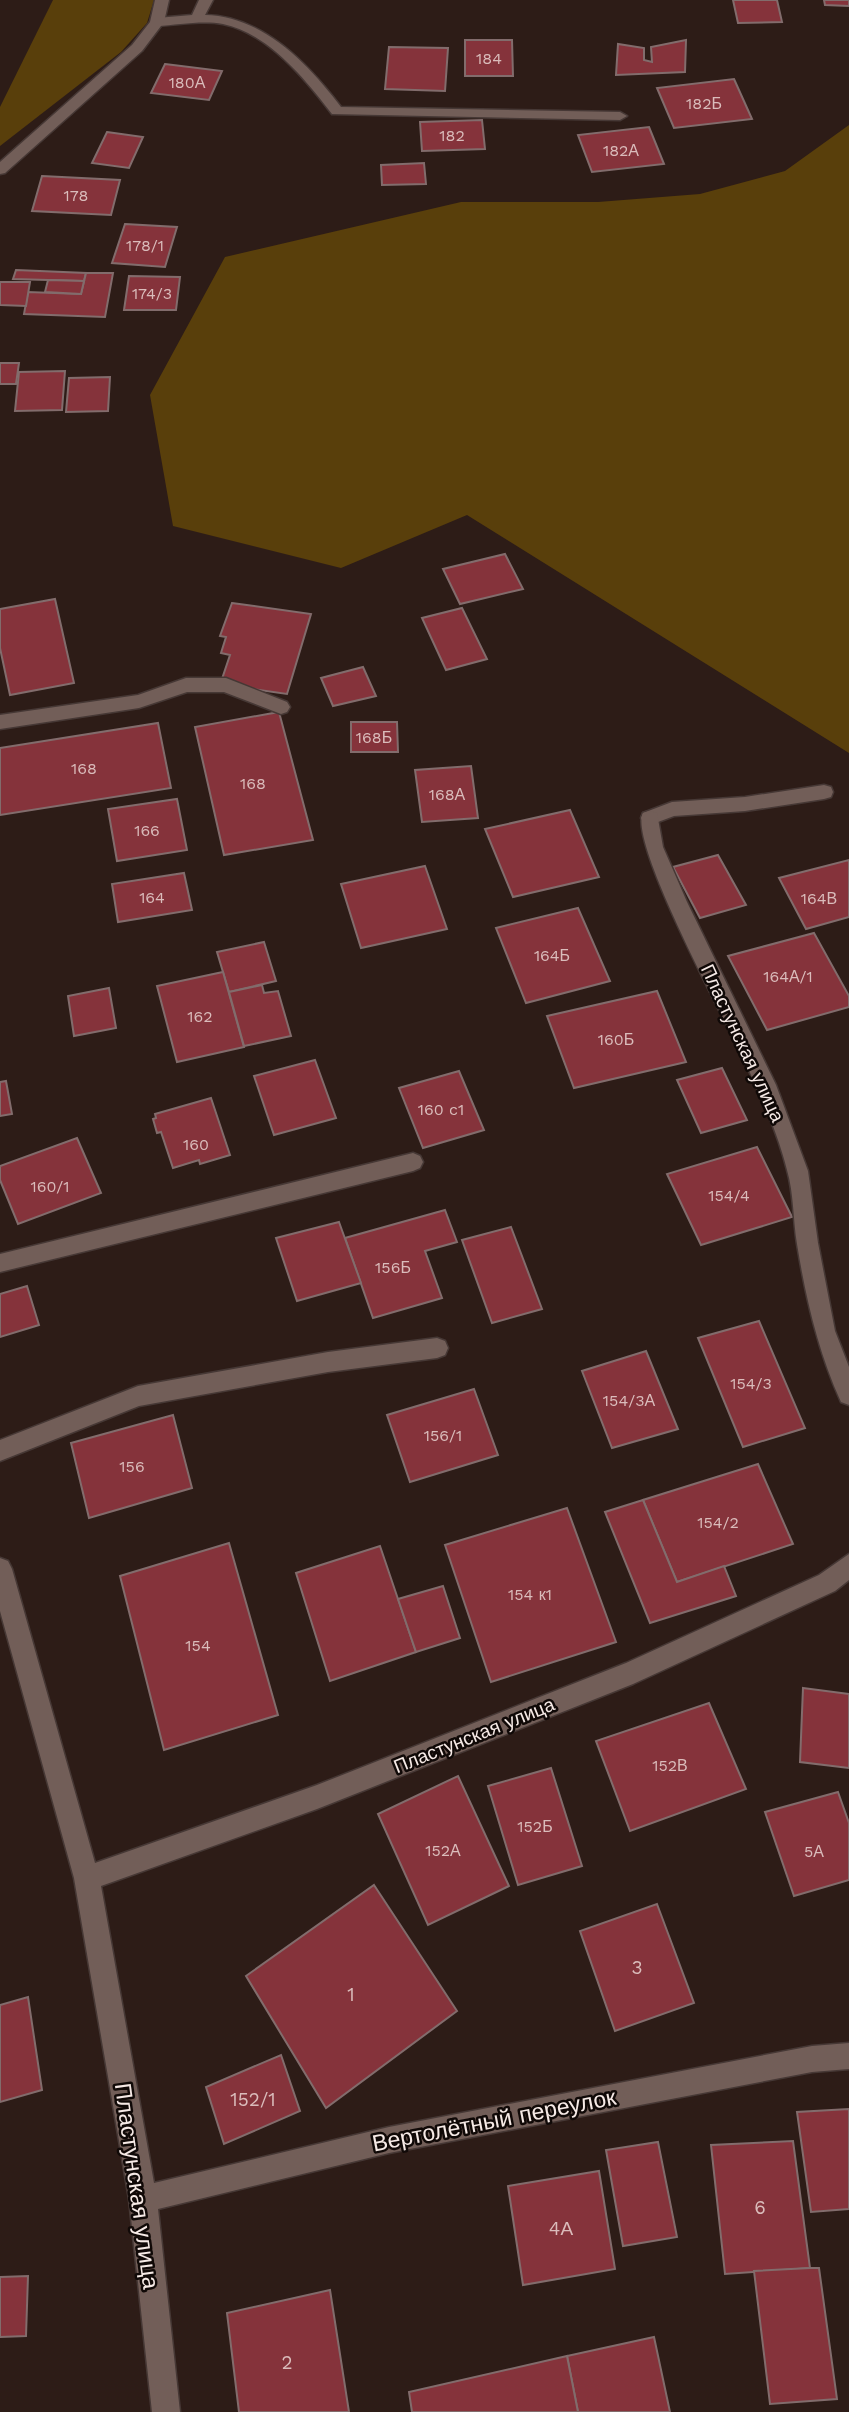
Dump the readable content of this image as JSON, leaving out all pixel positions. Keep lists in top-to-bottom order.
{
  "streets": {
    "street": ["Пластунская улица", "Вертолётный переулок"]
  },
  "crossings": [
    ["Пластунская улица", "Вертолётный переулок"]
  ],
  "house_numbers": [
    "184",
    "180А",
    "182Б",
    "182",
    "182А",
    "178",
    "178/1",
    "174/3",
    "168Б",
    "168",
    "168",
    "168А",
    "166",
    "164",
    "164В",
    "164Б",
    "164А/1",
    "162",
    "160Б",
    "160 c1",
    "160",
    "160/1",
    "154/4",
    "156Б",
    "154/3",
    "154/3А",
    "156/1",
    "156",
    "154/2",
    "154 к1",
    "154",
    "152В",
    "152Б",
    "152А",
    "5А",
    "3",
    "1",
    "152/1",
    "6",
    "4А",
    "2"
  ]
}
